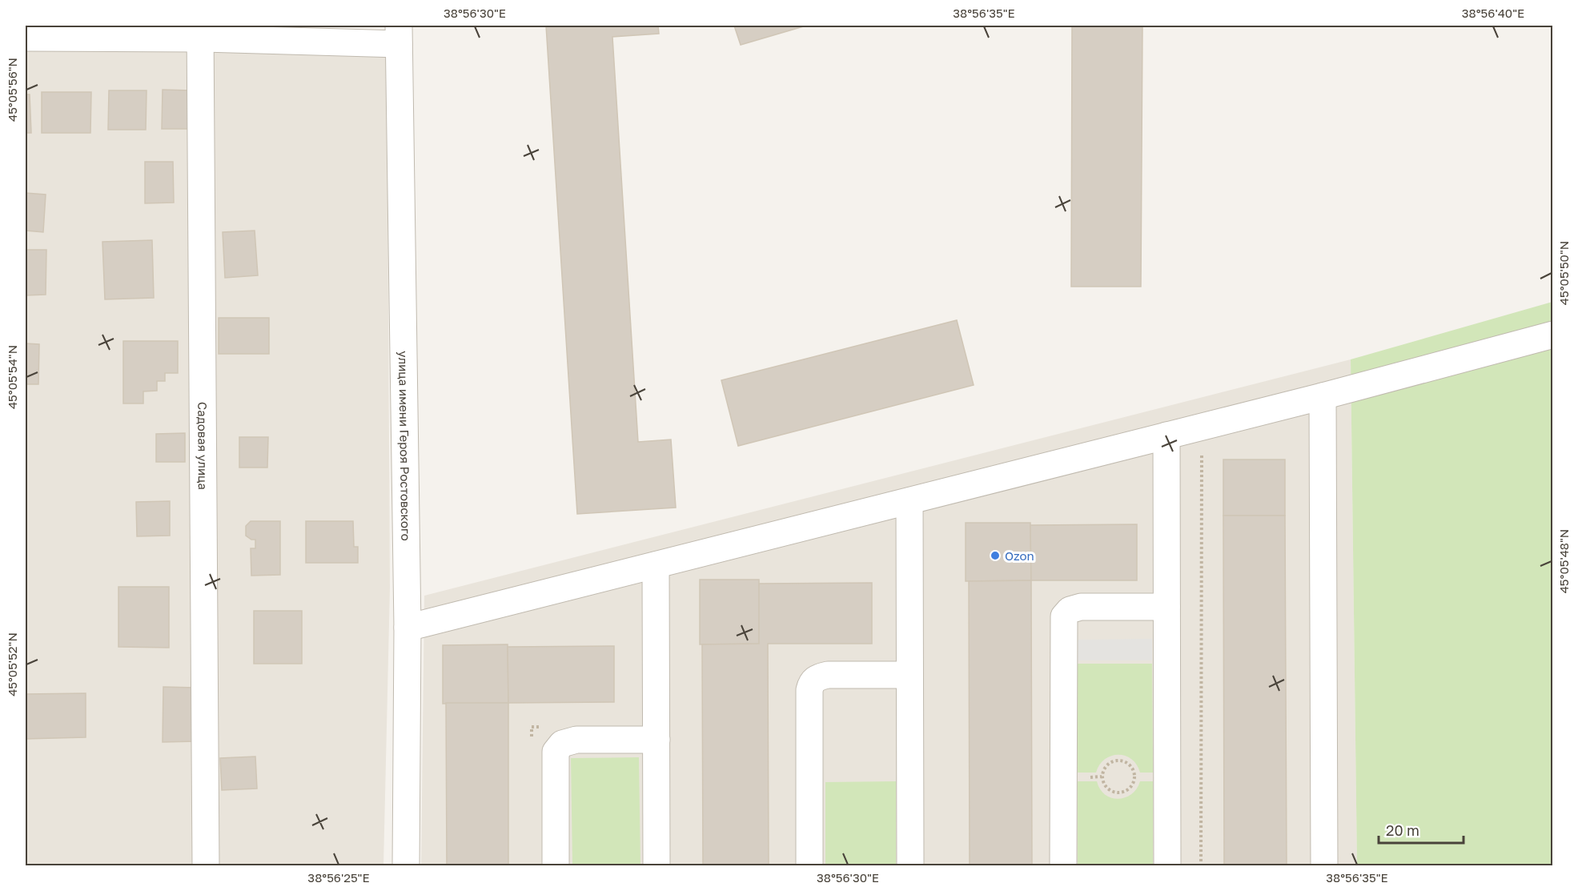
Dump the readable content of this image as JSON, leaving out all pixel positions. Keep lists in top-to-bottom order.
{
  "streets": {
    "street": ["улица имени Героя Ростовского", "Садовая улица"]
  },
  "places": ["Ozon"],
  "scale_bar": "20 m",
  "coordinates": [
    "38°56'30\"E",
    "38°56'35\"E",
    "38°56'40\"E",
    "45°05'56\"N",
    "45°05'50\"N",
    "45°05'54\"N",
    "45°05'48\"N",
    "45°05'52\"N",
    "38°56'25\"E"
  ]
}
